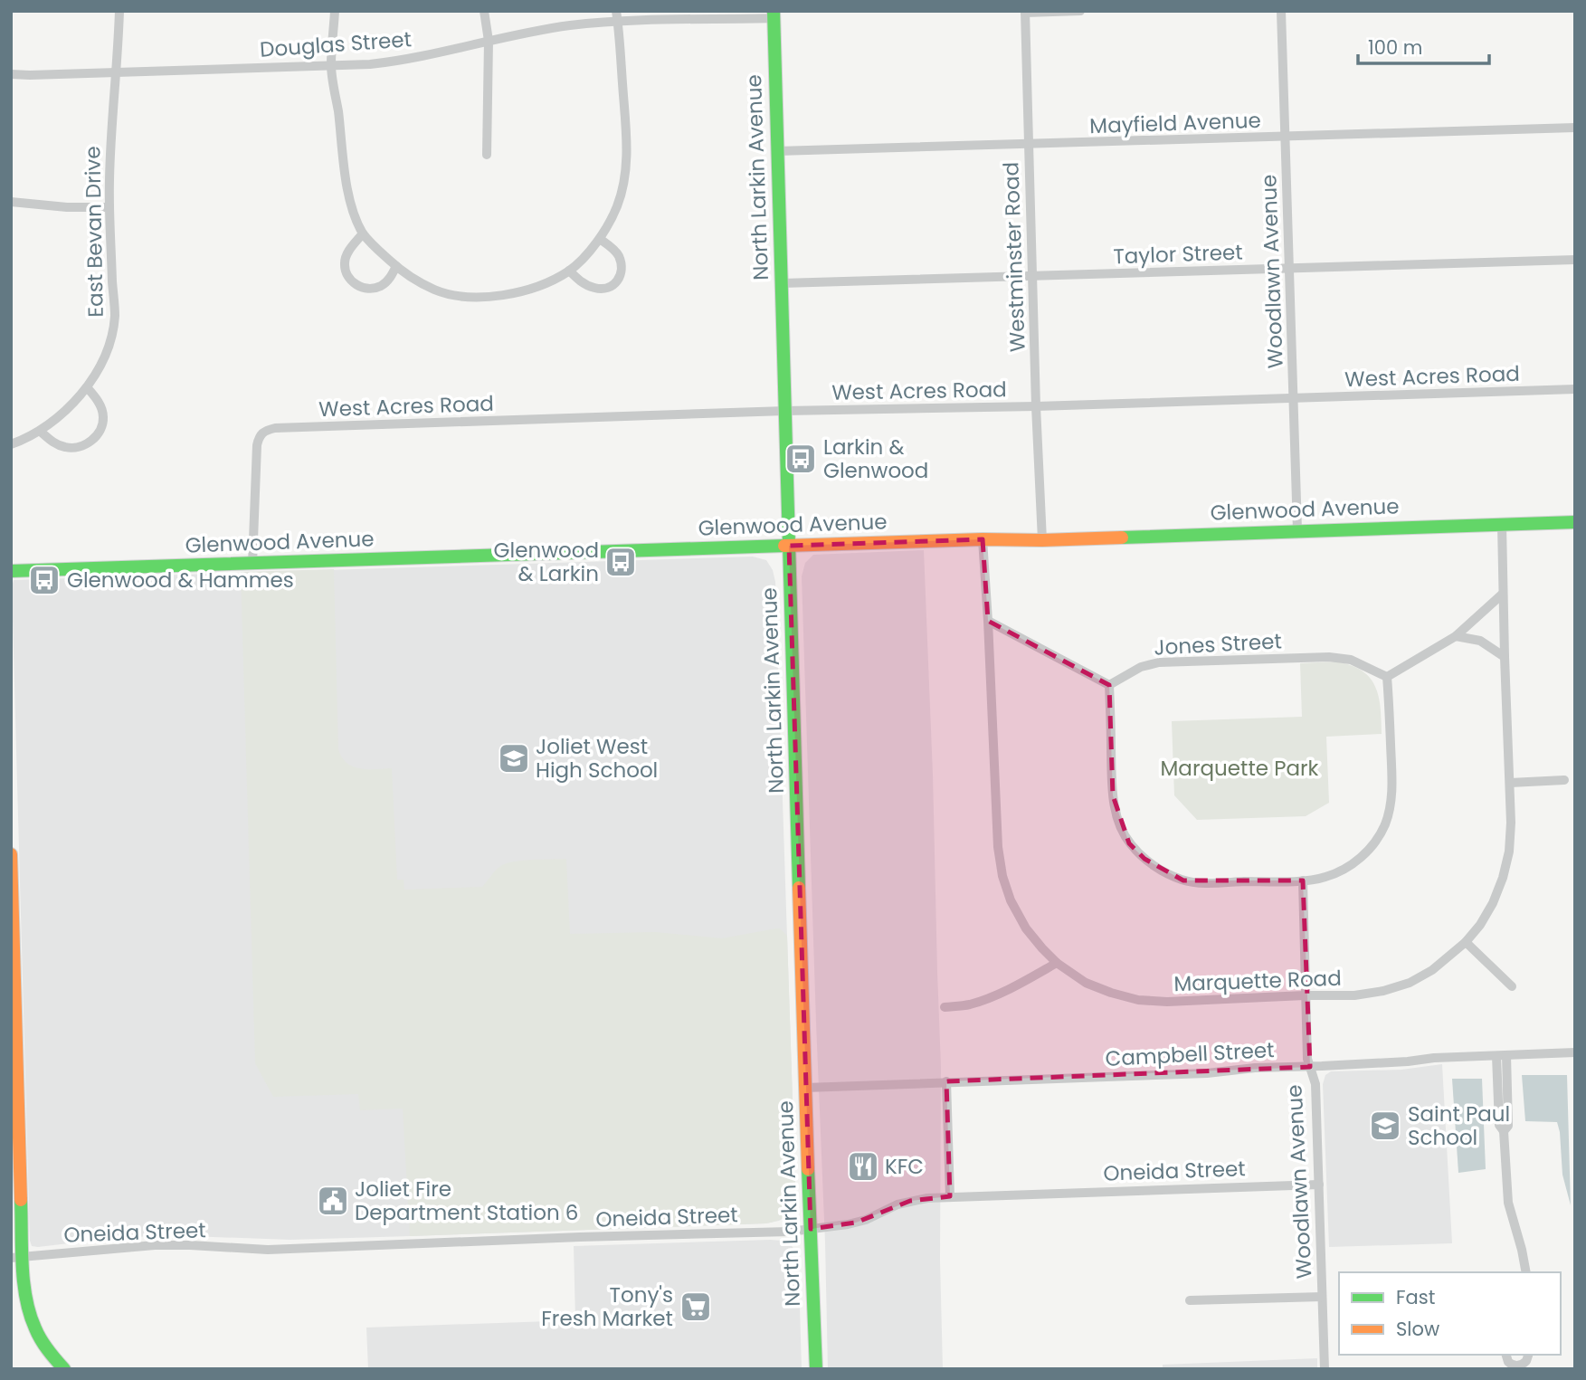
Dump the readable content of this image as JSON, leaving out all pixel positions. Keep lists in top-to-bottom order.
{
  "streets": {
    "street": [
      "Douglas Street",
      "Mayfield Avenue",
      "North Larkin Avenue",
      "East Bevan Drive",
      "Taylor Street",
      "Westminster Road",
      "Woodlawn Avenue",
      "West Acres Road",
      "Glenwood Avenue",
      "Jones Street",
      "Marquette Road",
      "Campbell Street",
      "Oneida Street"
    ]
  },
  "crossings": [
    ["Douglas Street", "North Larkin Avenue"],
    ["Douglas Street", "East Bevan Drive"],
    ["Mayfield Avenue", "North Larkin Avenue"],
    ["Mayfield Avenue", "Westminster Road"],
    ["Mayfield Avenue", "Woodlawn Avenue"],
    ["North Larkin Avenue", "Taylor Street"],
    ["North Larkin Avenue", "West Acres Road"],
    ["North Larkin Avenue", "Glenwood Avenue"],
    ["North Larkin Avenue", "Campbell Street"],
    ["North Larkin Avenue", "Oneida Street"],
    ["Taylor Street", "Westminster Road"],
    ["Taylor Street", "Woodlawn Avenue"],
    ["Westminster Road", "West Acres Road"],
    ["Westminster Road", "Glenwood Avenue"],
    ["Woodlawn Avenue", "West Acres Road"],
    ["Woodlawn Avenue", "Glenwood Avenue"],
    ["Woodlawn Avenue", "Marquette Road"],
    ["Woodlawn Avenue", "Campbell Street"],
    ["Woodlawn Avenue", "Oneida Street"],
    ["West Acres Road", "Glenwood Avenue"],
    ["Glenwood Avenue", "Marquette Road"]
  ],
  "parks": ["Marquette Park"],
  "places": {
    "bus stop": ["Larkin & Glenwood", "Glenwood & Larkin", "Glenwood & Hammes"],
    "school or university": ["Joliet West High School", "Saint Paul School"],
    "restaurant": ["KFC"],
    "public building": ["Joliet Fire Department Station 6"],
    "supermarket": ["Tony's Fresh Market"]
  },
  "legend": ["Fast", "Slow"],
  "scale_bar": "100 m"
}
